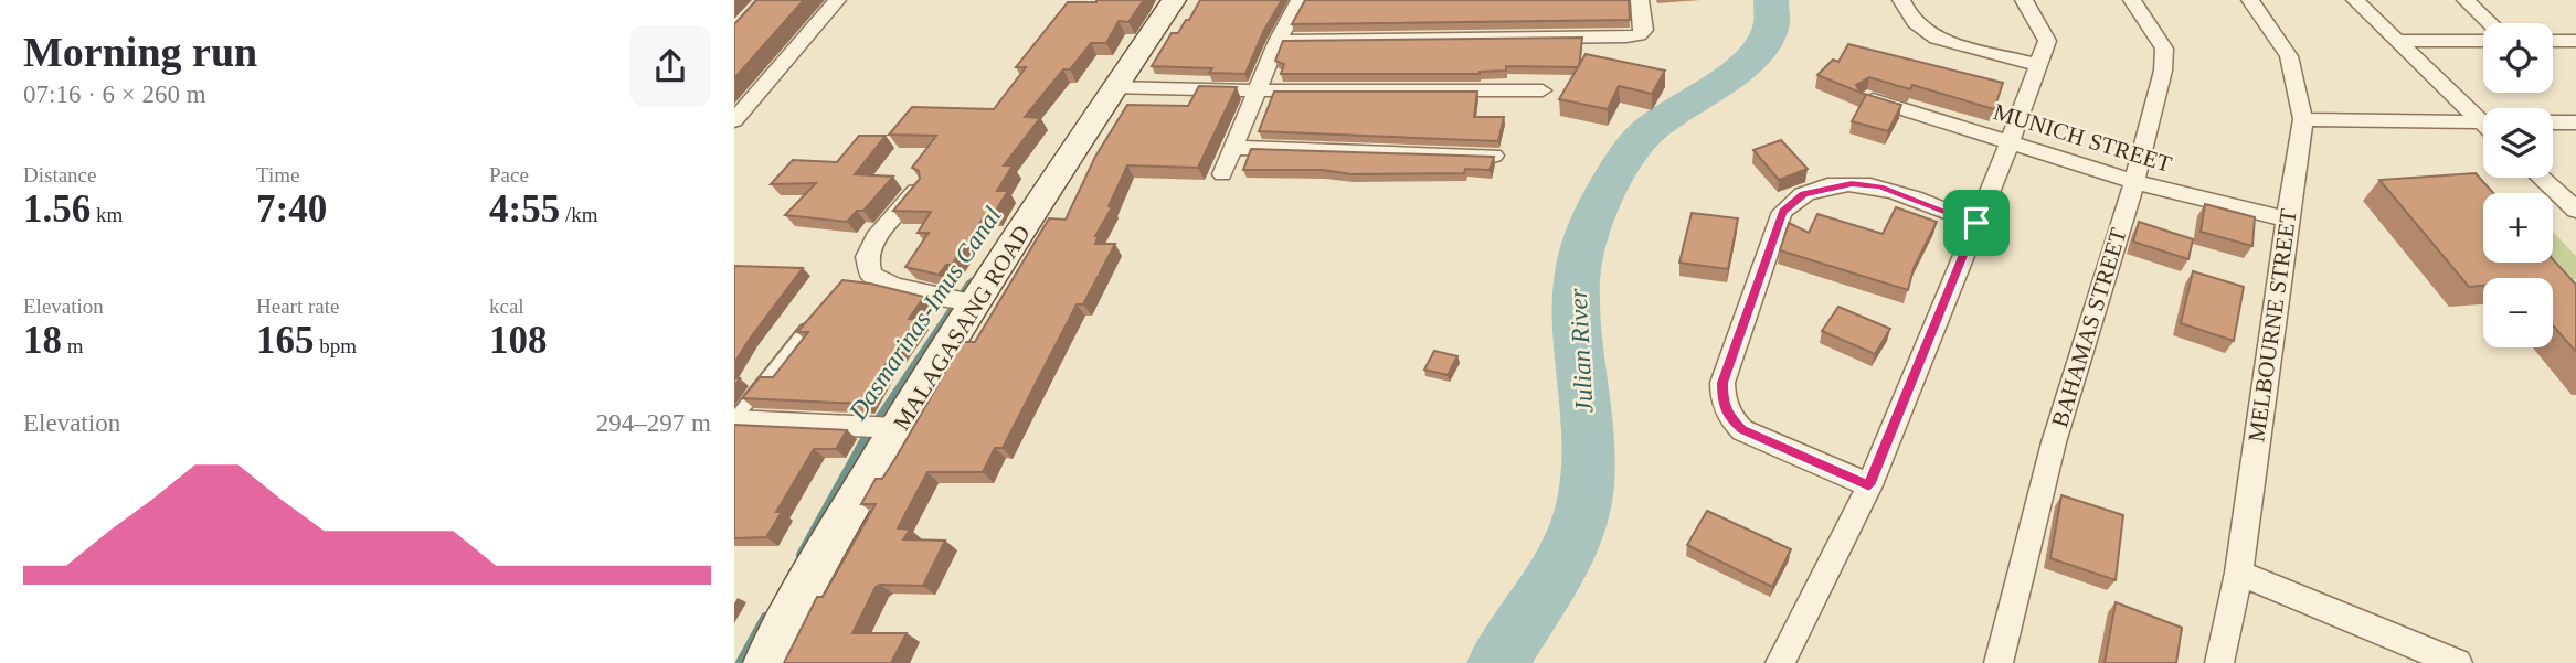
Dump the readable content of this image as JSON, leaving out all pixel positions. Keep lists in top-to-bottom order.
{
  "streets": {
    "main road": ["MALAGASANG ROAD"],
    "street": ["MUNICH STREET", "MELBOURNE STREET", "BAHAMAS STREET"]
  },
  "crossings": [
    ["MUNICH STREET", "MELBOURNE STREET"],
    ["MUNICH STREET", "BAHAMAS STREET"]
  ],
  "water": ["Dasmarinas-Imus Canal", "Julian River"],
  "page": {
    "heading": ["Morning run", "07:16 · 6 × 260 m"],
    "map_buttons": ["+", "−"],
    "stats": [
      ["Distance", "1.56 km"],
      ["Time", "7:40"],
      ["Pace", "4:55 /km"],
      ["Elevation", "18 m"],
      ["Heart rate", "165 bpm"],
      ["kcal", "108"]
    ],
    "chart": ["Elevation", "294–297 m"]
  }
}
